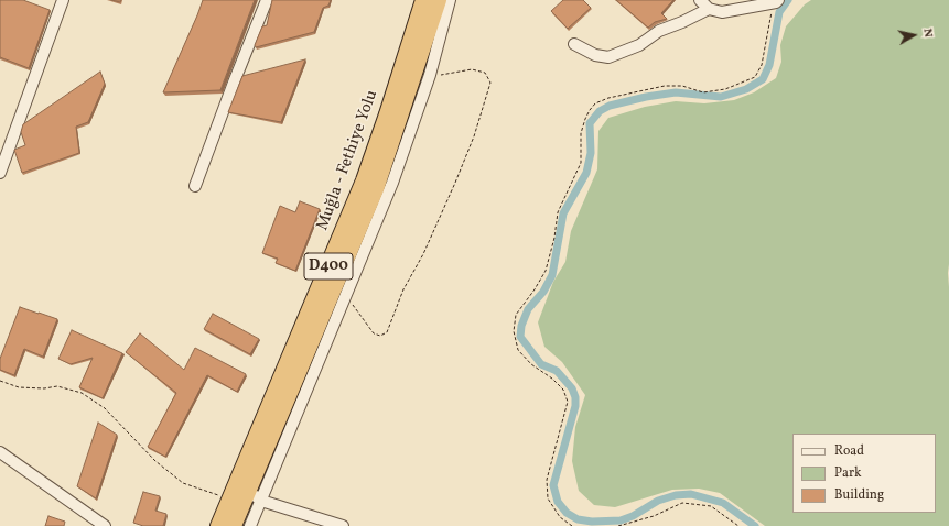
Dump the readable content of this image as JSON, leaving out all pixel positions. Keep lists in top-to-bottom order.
{
  "streets": {
    "highway": ["Muğla - Fethiye Yolu", "D400"]
  },
  "legend": ["Road", "Park", "Building"],
  "north": "right"
}
